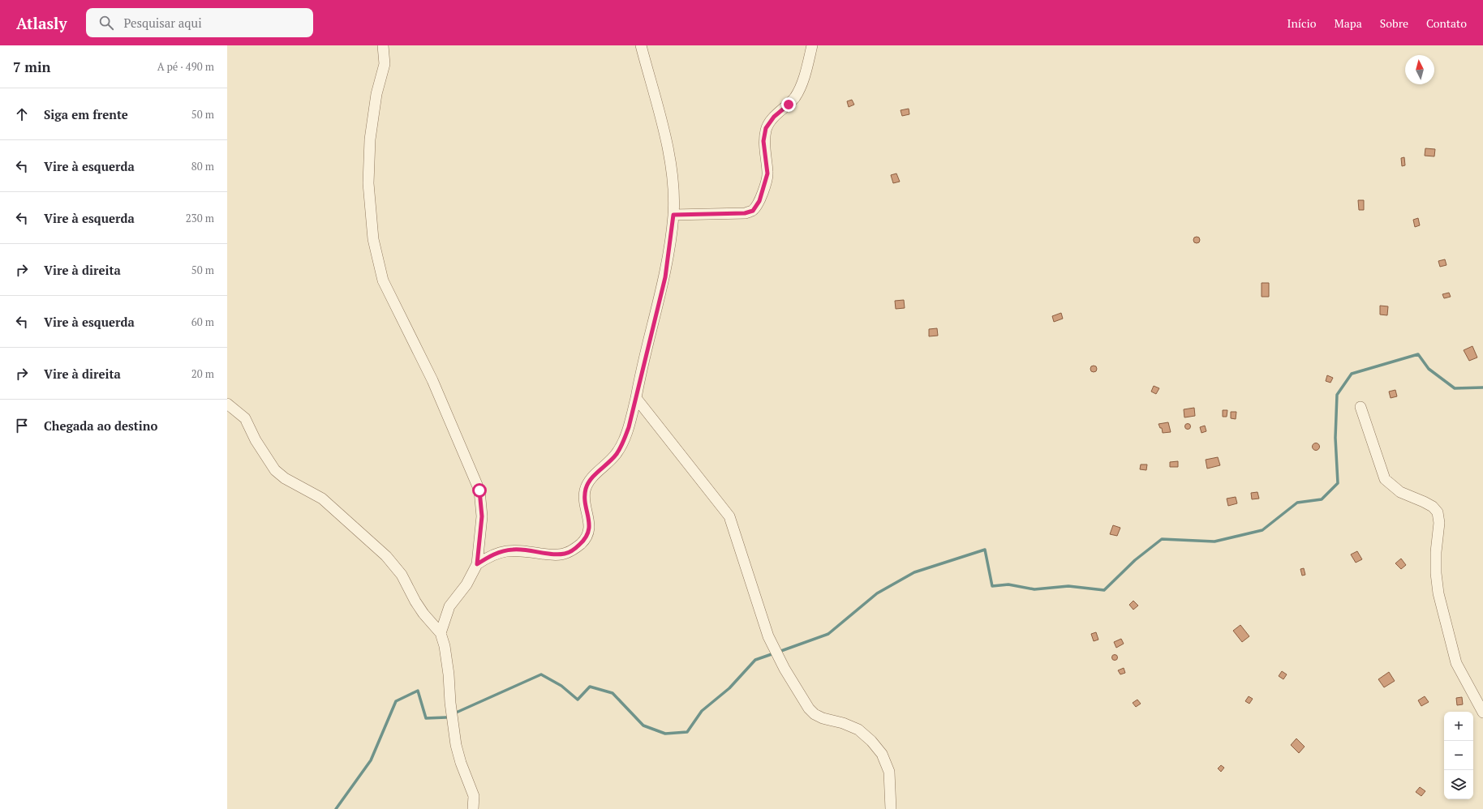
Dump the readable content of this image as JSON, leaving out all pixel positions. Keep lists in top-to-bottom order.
{
  "north": "top",
  "page": {
    "header": "Atlasly",
    "search": "Pesquisar aqui",
    "nav": [
      "Início",
      "Mapa",
      "Sobre",
      "Contato"
    ],
    "heading": ["7 min", "A pé · 490 m"],
    "list": [
      ["Siga em frente", "50 m"],
      ["Vire à esquerda", "80 m"],
      ["Vire à esquerda", "230 m"],
      ["Vire à direita", "50 m"],
      ["Vire à esquerda", "60 m"],
      ["Vire à direita", "20 m"],
      "Chegada ao destino"
    ],
    "map_buttons": ["+", "−"]
  }
}
